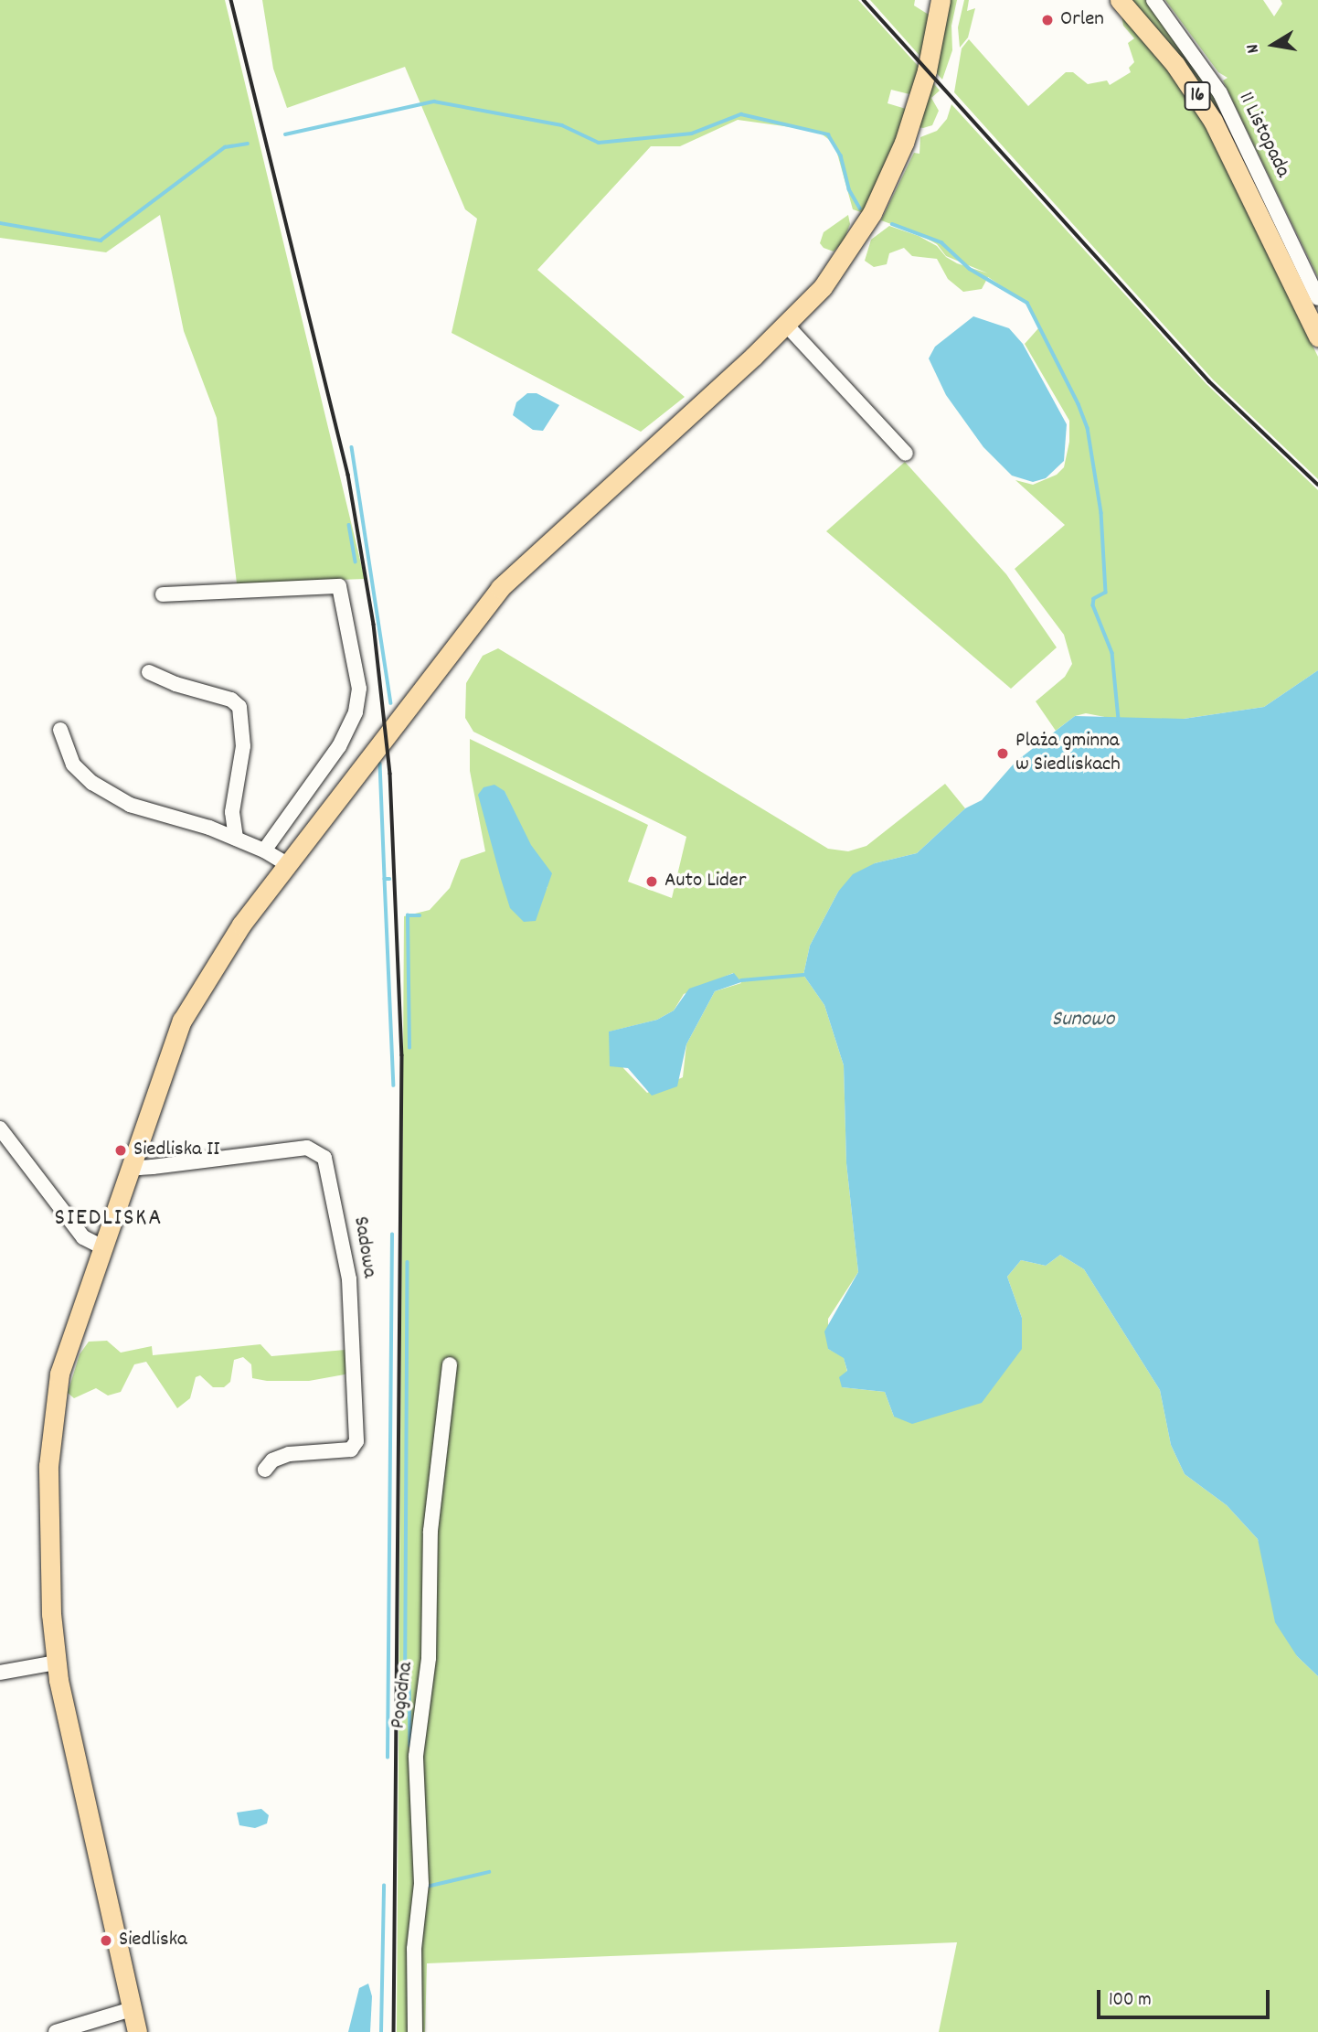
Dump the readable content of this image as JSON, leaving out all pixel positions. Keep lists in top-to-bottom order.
{
  "streets": {
    "main road": ["16"],
    "street": ["11 Listopada", "Sadowa", "Pogodna"]
  },
  "districts": ["SIEDLISKA"],
  "water": ["Sunowo"],
  "places": [
    "Orlen",
    "Plaża gminna w Siedliskach",
    "Auto Lider",
    "Siedliska II",
    "Siedliska"
  ],
  "scale_bar": "100 m",
  "north": "left"
}
